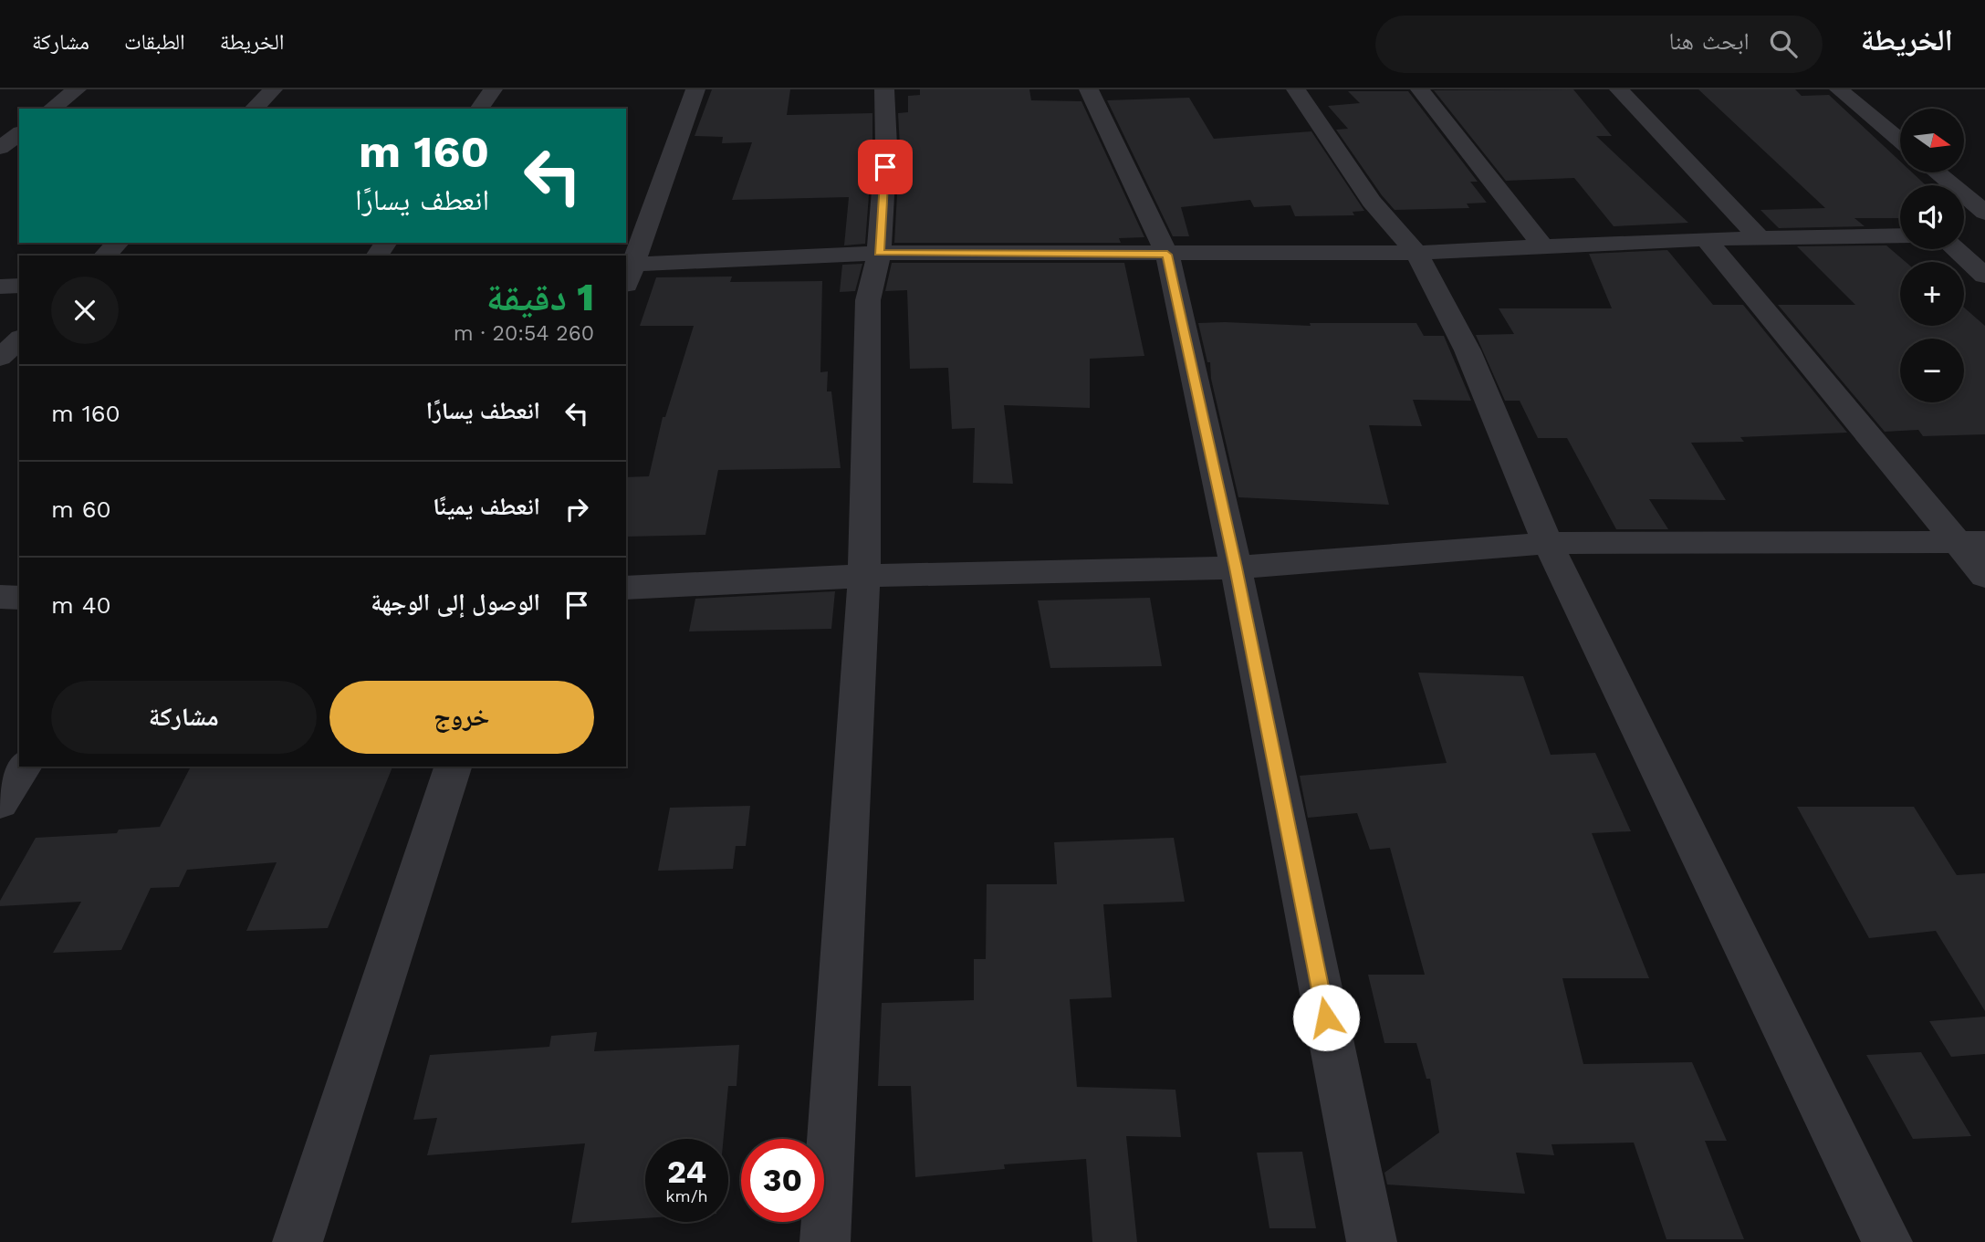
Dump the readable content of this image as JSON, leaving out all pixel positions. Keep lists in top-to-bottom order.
{
  "north": "right",
  "page": {
    "header": "الخريطة",
    "search": "ابحث هنا",
    "nav": ["الخريطة", "الطبقات", "مشاركة"],
    "map_buttons": ["+", "−"],
    "turn": ["160 m", "انعطف يسارًا"],
    "heading": ["1 دقيقة", "260 m · 20:54"],
    "list": [
      {
        "name": "انعطف يسارًا",
        "value": "160 m"
      },
      {
        "name": "انعطف يمينًا",
        "value": "60 m"
      },
      {
        "name": "الوصول إلى الوجهة",
        "value": "40 m"
      }
    ],
    "buttons": ["خروج", "مشاركة"],
    "speed": "24 km/h",
    "limit": "30"
  }
}
